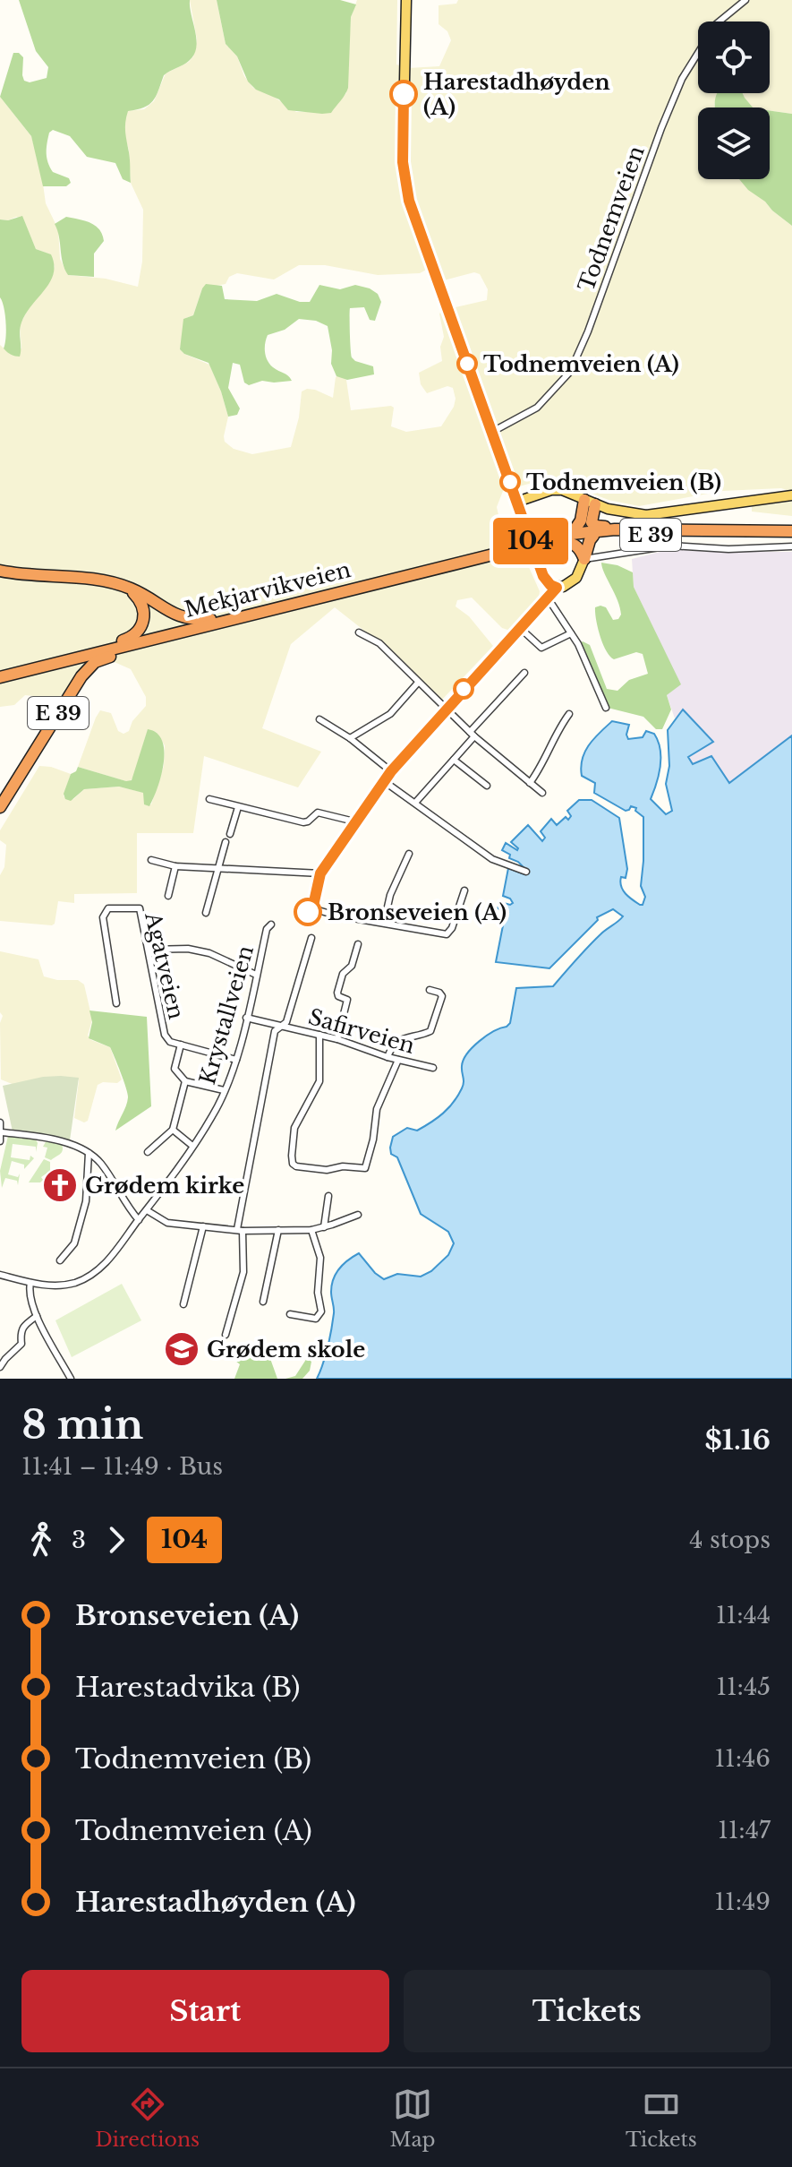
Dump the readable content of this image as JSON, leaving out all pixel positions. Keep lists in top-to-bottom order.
{
  "streets": {
    "highway": ["E 39", "Mekjarvikveien"],
    "street": [
      "Todnemveien",
      "Agatveien",
      "Krystallveien",
      "Safirveien"
    ]
  },
  "crossings": [
    ["E 39", "Mekjarvikveien"],
    ["Agatveien", "Krystallveien"],
    ["Krystallveien", "Safirveien"]
  ],
  "places": {
    "other": [
      "Harestadhøyden (A)",
      "Todnemveien (A)",
      "Todnemveien (B)",
      "Bronseveien (A)"
    ],
    "church": ["Grødem kirke"],
    "school or university": ["Grødem skole"]
  },
  "lines": ["bus line 104"],
  "page": {
    "on_map": "104",
    "heading": ["8 min", "11:41 – 11:49 · Bus", "$1.16"],
    "legs": ["3", "104", "4 stops"],
    "list": [
      {
        "name": "Bronseveien (A)",
        "value": "11:44"
      },
      {
        "name": "Harestadvika (B)",
        "value": "11:45"
      },
      {
        "name": "Todnemveien (B)",
        "value": "11:46"
      },
      {
        "name": "Todnemveien (A)",
        "value": "11:47"
      },
      {
        "name": "Harestadhøyden (A)",
        "value": "11:49"
      }
    ],
    "buttons": ["Start", "Tickets"],
    "tabs": ["Directions", "Map", "Tickets"]
  }
}
